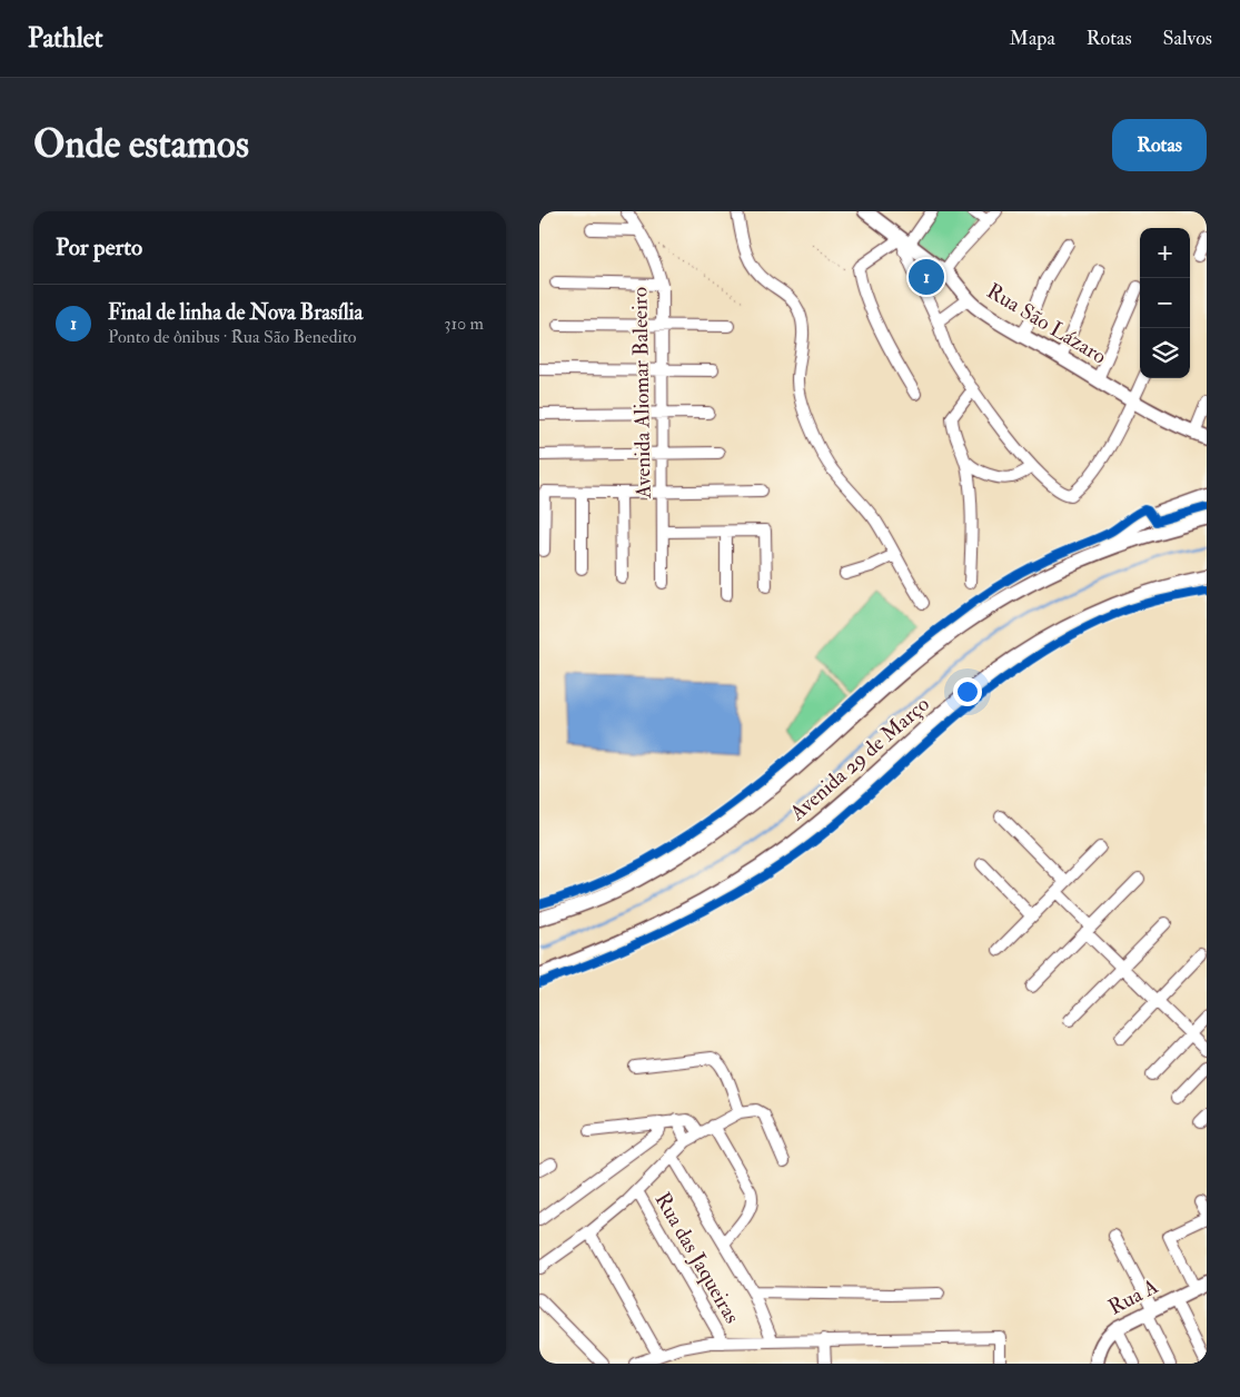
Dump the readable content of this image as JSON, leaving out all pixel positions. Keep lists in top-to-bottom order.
{
  "streets": {
    "main road": ["Rua São Lázaro", "Avenida 29 de Março", "Rua A"],
    "street": ["Avenida Aliomar Baleeiro", "Rua das Jaqueiras"]
  },
  "page": {
    "header": "Pathlet",
    "nav": ["Mapa", "Rotas", "Salvos"],
    "buttons": "Rotas",
    "title": "Onde estamos",
    "heading": "Por perto",
    "map_buttons": ["+", "−"],
    "pins": "1",
    "list": [
      {
        "mark": "1",
        "name": "Final de linha de Nova Brasília",
        "note": "Ponto de ônibus · Rua São Benedito",
        "value": "310 m"
      }
    ]
  }
}
